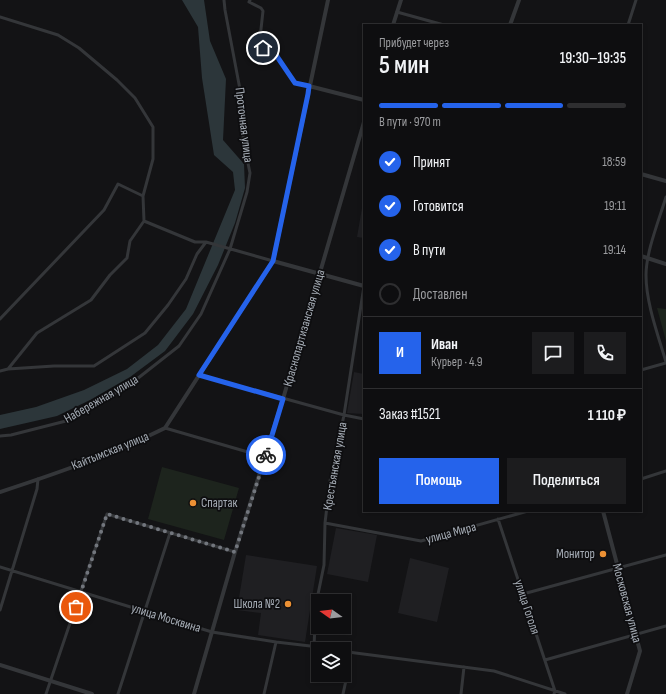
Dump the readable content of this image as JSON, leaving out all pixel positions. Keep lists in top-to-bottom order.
{
  "streets": {
    "street": [
      "Проточная улица",
      "Краснопартизанская улица",
      "Набережная улица",
      "Кайтымская улица",
      "Крестьянская улица",
      "улица Мира",
      "Московская улица",
      "улица Гоголя",
      "улица Москвина"
    ]
  },
  "crossings": [
    ["Проточная улица", "Набережная улица"],
    ["Краснопартизанская улица", "улица Москвина"],
    ["Крестьянская улица", "улица Мира"],
    ["улица Мира", "улица Гоголя"]
  ],
  "places": ["Спартак", "Монитор", "Школа №2"],
  "north": "left",
  "page": {
    "heading": ["5 мин", "Прибудет через", "19:30–19:35"],
    "panel": [
      "Иван",
      "Курьер · 4.9",
      "Заказ #1521",
      "1 110 ₽"
    ],
    "bar": "В пути · 970 m",
    "list": [
      ["Принят", "18:59"],
      ["Готовится", "19:11"],
      ["В пути", "19:14"],
      "Доставлен"
    ],
    "round": "И",
    "buttons": ["Помощь", "Поделиться"]
  }
}
